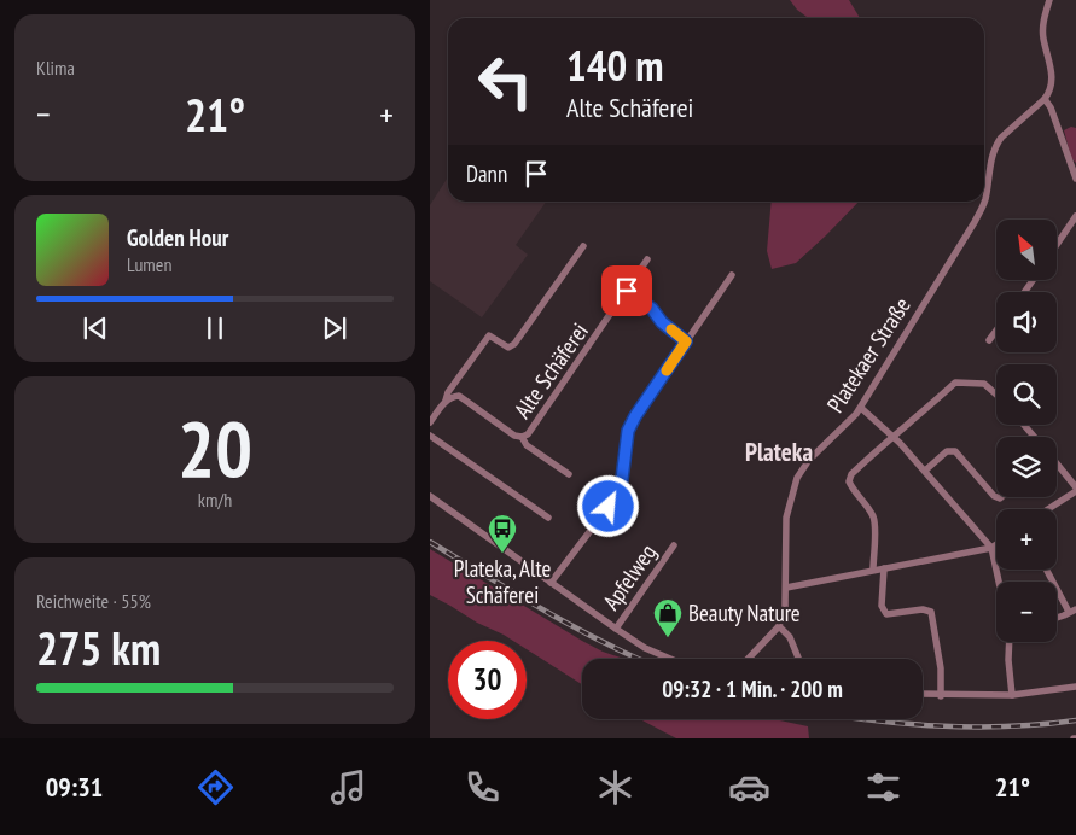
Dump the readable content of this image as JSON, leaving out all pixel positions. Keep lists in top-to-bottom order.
{
  "streets": {
    "street": ["Platekaer Straße", "Alte Schäferei", "Apfelweg"]
  },
  "districts": ["Plateka"],
  "places": {
    "bus stop": ["Plateka, Alte Schäferei"],
    "shop": ["Beauty Nature"]
  },
  "north": "top left",
  "page": {
    "tile": [
      "Klima",
      ["20", "km/h"],
      ["Reichweite · 55%", "275 km"]
    ],
    "turn": ["140 m", "Alte Schäferei"],
    "heat": ["−", "21°", "+"],
    "then": "Dann",
    "song": ["Golden Hour", "Lumen"],
    "map_buttons": ["+", "−"],
    "limit": "30",
    "trip": "09:32 · 1 Min. · 200 m",
    "tabs": ["09:31", "21°"]
  }
}
